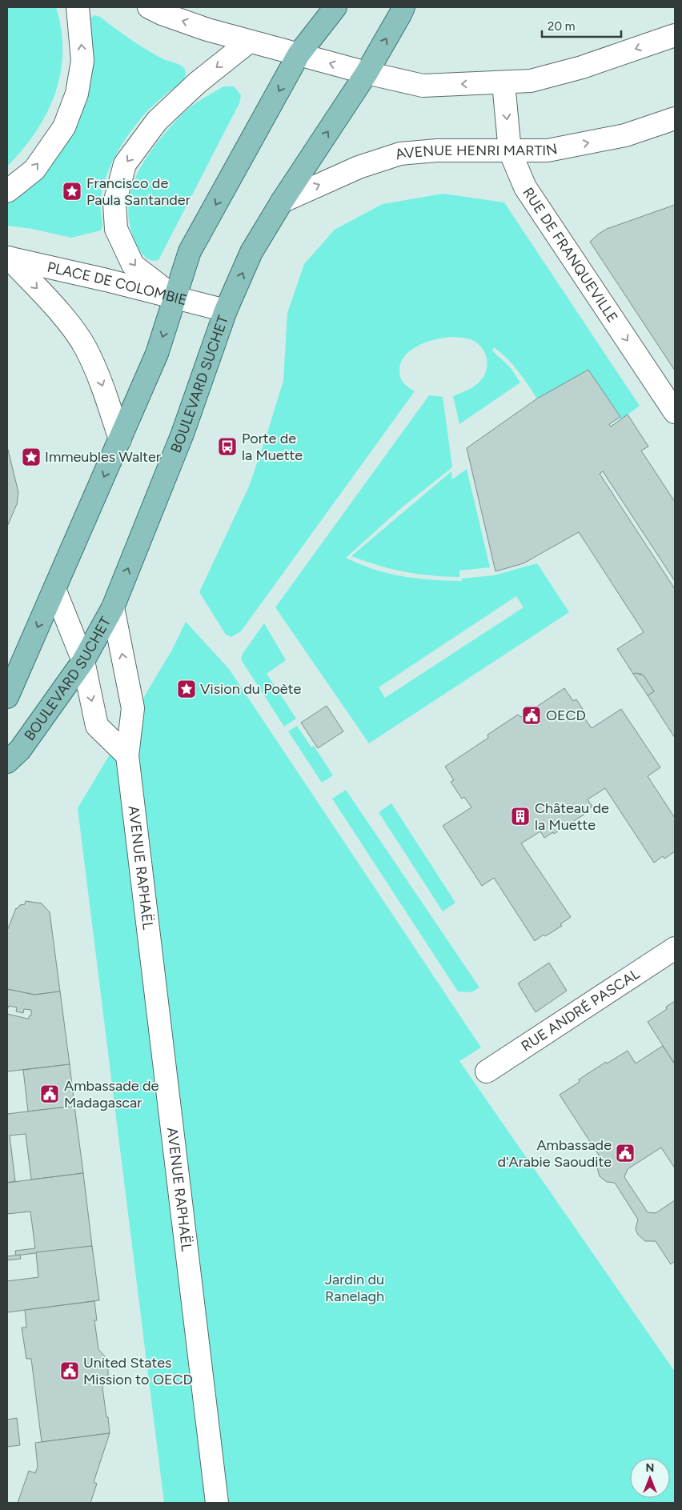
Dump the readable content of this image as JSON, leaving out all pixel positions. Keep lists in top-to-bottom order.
{
  "streets": {
    "main road": [
      "AVENUE HENRI MARTIN",
      "RUE DE FRANQUEVILLE",
      "PLACE DE COLOMBIE",
      "BOULEVARD SUCHET",
      "AVENUE RAPHAËL",
      "RUE ANDRÉ PASCAL"
    ]
  },
  "crossings": [
    ["AVENUE HENRI MARTIN", "RUE DE FRANQUEVILLE"],
    ["AVENUE HENRI MARTIN", "BOULEVARD SUCHET"],
    ["PLACE DE COLOMBIE", "BOULEVARD SUCHET"],
    ["BOULEVARD SUCHET", "AVENUE RAPHAËL"]
  ],
  "one_way": ["RUE DE FRANQUEVILLE", "PLACE DE COLOMBIE"],
  "parks": ["Jardin du Ranelagh"],
  "places": {
    "place": ["Francisco de Paula Santander", "Immeubles Walter", "Vision du Poète"],
    "bus stop": ["Porte de la Muette"],
    "public building": [
      "OECD",
      "Ambassade de Madagascar",
      "Ambassade d'Arabie Saoudite",
      "United States Mission to OECD"
    ],
    "building": ["Château de la Muette"]
  },
  "scale_bar": "20 m",
  "north": "top"
}
